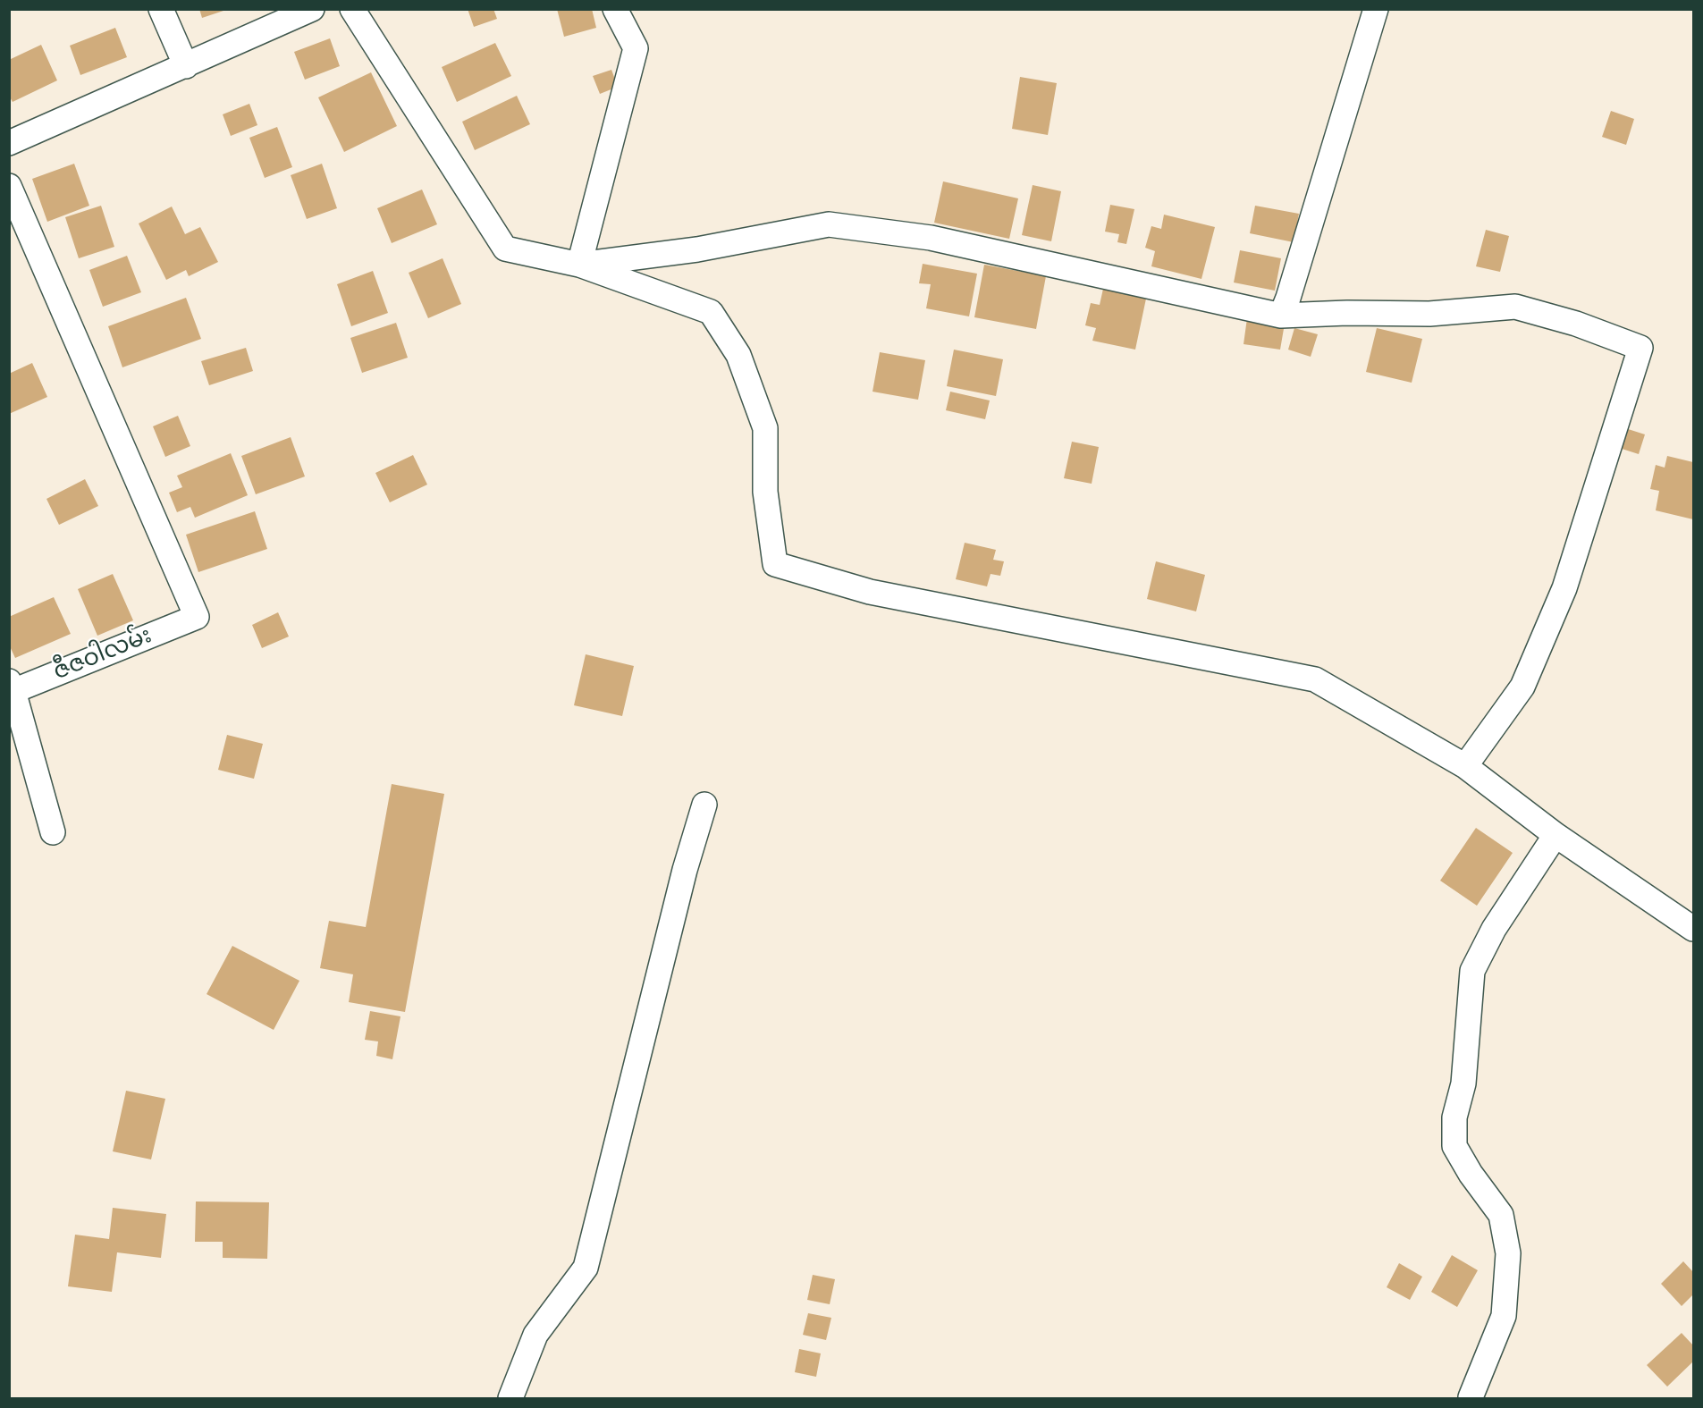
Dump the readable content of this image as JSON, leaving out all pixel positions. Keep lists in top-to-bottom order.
{
  "streets": {
    "street": ["ဇီဇဝါလမ်း"]
  }
}
